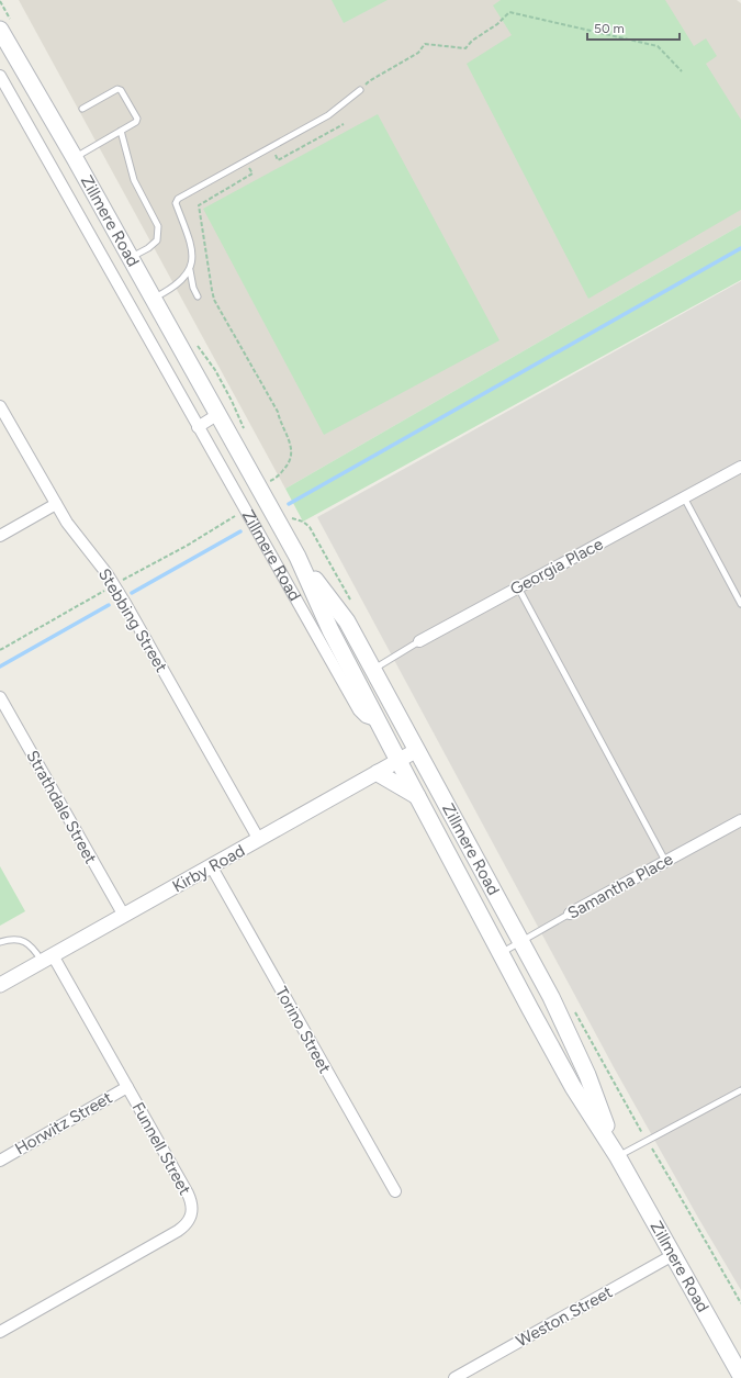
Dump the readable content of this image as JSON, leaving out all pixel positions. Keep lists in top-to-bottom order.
{
  "streets": {
    "main road": ["Zillmere Road"],
    "street": [
      "Georgia Place",
      "Stebbing Street",
      "Strathdale Street",
      "Kirby Road",
      "Samantha Place",
      "Torino Street",
      "Horwitz Street",
      "Funnell Street",
      "Weston Street"
    ]
  },
  "crossings": [
    ["Zillmere Road", "Georgia Place"],
    ["Zillmere Road", "Kirby Road"],
    ["Zillmere Road", "Samantha Place"],
    ["Zillmere Road", "Weston Street"],
    ["Stebbing Street", "Kirby Road"],
    ["Strathdale Street", "Kirby Road"],
    ["Kirby Road", "Torino Street"],
    ["Kirby Road", "Funnell Street"],
    ["Horwitz Street", "Funnell Street"]
  ],
  "scale_bar": "50 m"
}
